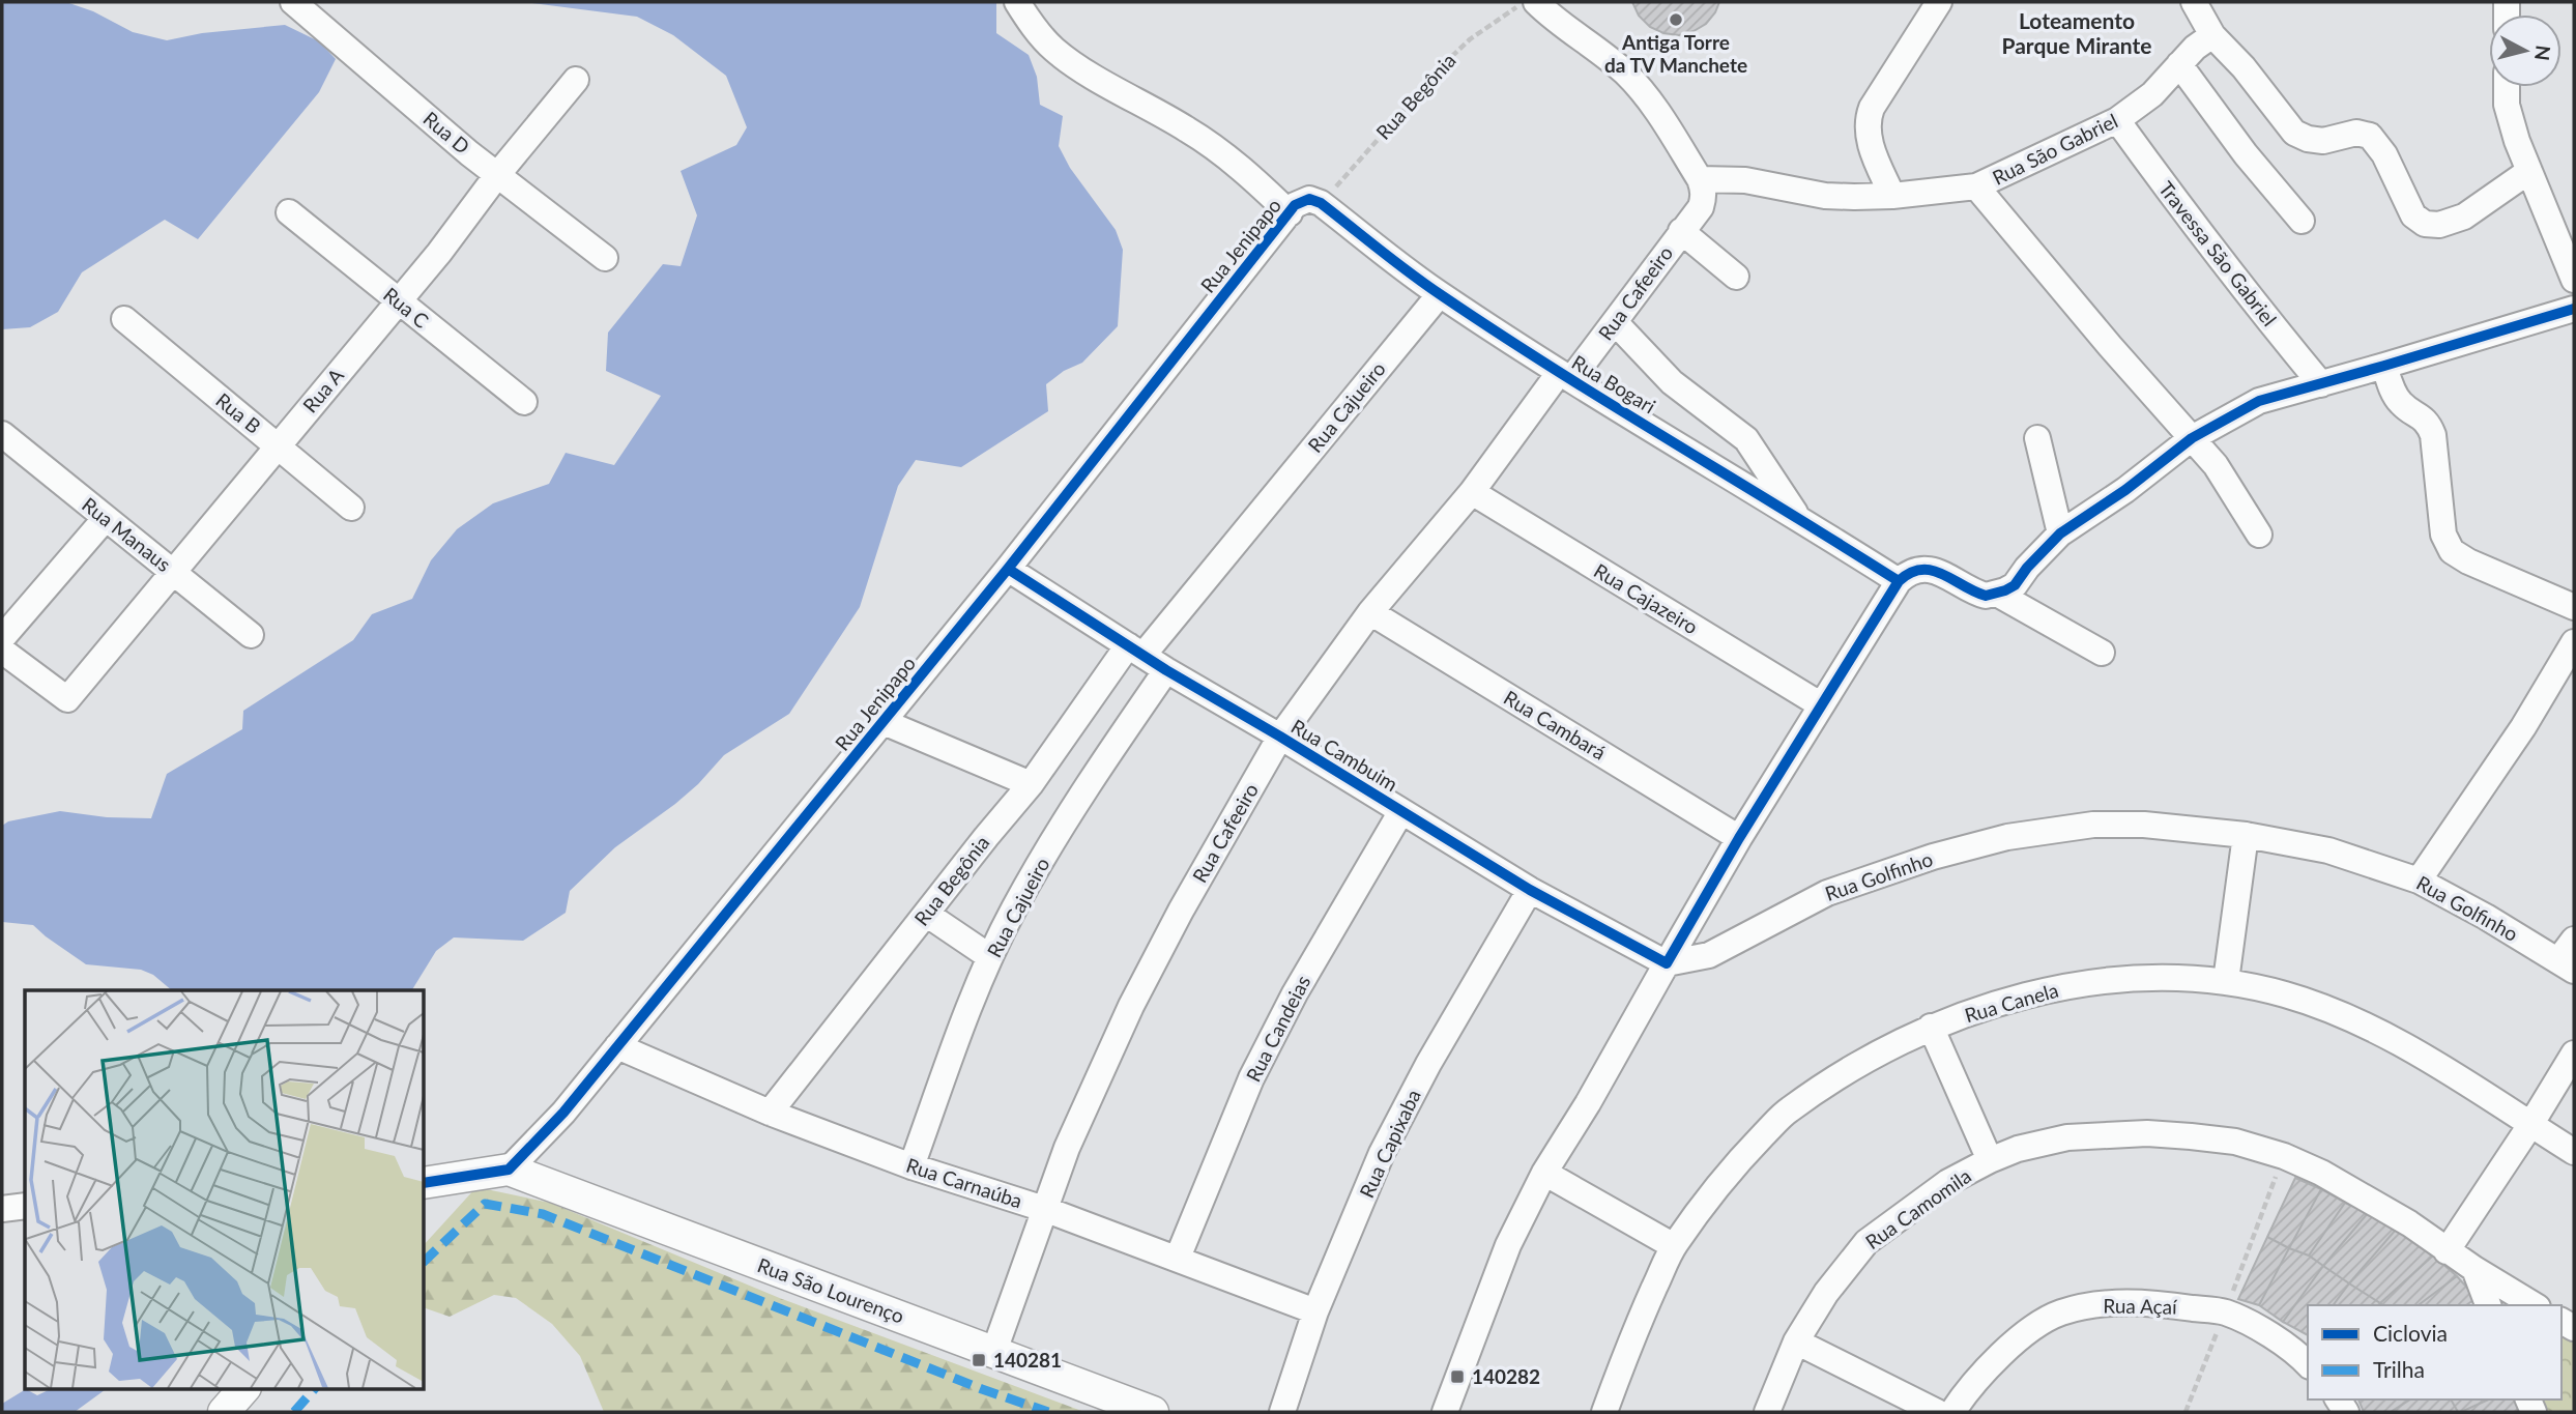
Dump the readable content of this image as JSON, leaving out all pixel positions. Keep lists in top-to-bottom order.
{
  "streets": {
    "street": [
      "Rua Begônia",
      "Rua D",
      "Rua São Gabriel",
      "Rua Jenipapo",
      "Travessa São Gabriel",
      "Rua Cafeeiro",
      "Rua C",
      "Rua Bogari",
      "Rua A",
      "Rua Cajueiro",
      "Rua B",
      "Rua Manaus",
      "Rua Cajazeiro",
      "Rua Cambará",
      "Rua Cambuim",
      "Rua Golfinho",
      "Rua Canela",
      "Rua Candeias",
      "Rua Capixaba",
      "Rua Carnaúba",
      "Rua Camomila",
      "Rua São Lourenço",
      "Rua Açaí"
    ]
  },
  "crossings": [
    ["Rua Begônia", "Rua Jenipapo"],
    ["Rua Begônia", "Rua Bogari"],
    ["Rua Begônia", "Rua Cajueiro"],
    ["Rua Begônia", "Rua Cambuim"],
    ["Rua Begônia", "Rua Carnaúba"],
    ["Rua D", "Rua A"],
    ["Rua São Gabriel", "Travessa São Gabriel"],
    ["Rua São Gabriel", "Rua Cafeeiro"],
    ["Rua Jenipapo", "Rua Bogari"],
    ["Rua Jenipapo", "Rua Cambuim"],
    ["Rua Jenipapo", "Rua Carnaúba"],
    ["Rua Jenipapo", "Rua São Lourenço"],
    ["Rua Cafeeiro", "Rua Bogari"],
    ["Rua Cafeeiro", "Rua Cajazeiro"],
    ["Rua Cafeeiro", "Rua Cambará"],
    ["Rua Cafeeiro", "Rua Cambuim"],
    ["Rua Cafeeiro", "Rua Carnaúba"],
    ["Rua Cafeeiro", "Rua São Lourenço"],
    ["Rua C", "Rua A"],
    ["Rua Bogari", "Rua Cajueiro"],
    ["Rua A", "Rua B"],
    ["Rua A", "Rua Manaus"],
    ["Rua Cajueiro", "Rua Cambuim"],
    ["Rua Cajueiro", "Rua Carnaúba"],
    ["Rua Cambuim", "Rua Golfinho"],
    ["Rua Cambuim", "Rua Candeias"],
    ["Rua Cambuim", "Rua Capixaba"],
    ["Rua Candeias", "Rua Carnaúba"],
    ["Rua Capixaba", "Rua Carnaúba"]
  ],
  "districts": ["Loteamento Parque Mirante"],
  "places": {
    "other": ["Antiga Torre da TV Manchete"],
    "transit": ["140281", "140282"]
  },
  "legend": ["Ciclovia", "Trilha"],
  "north": "right"
}
